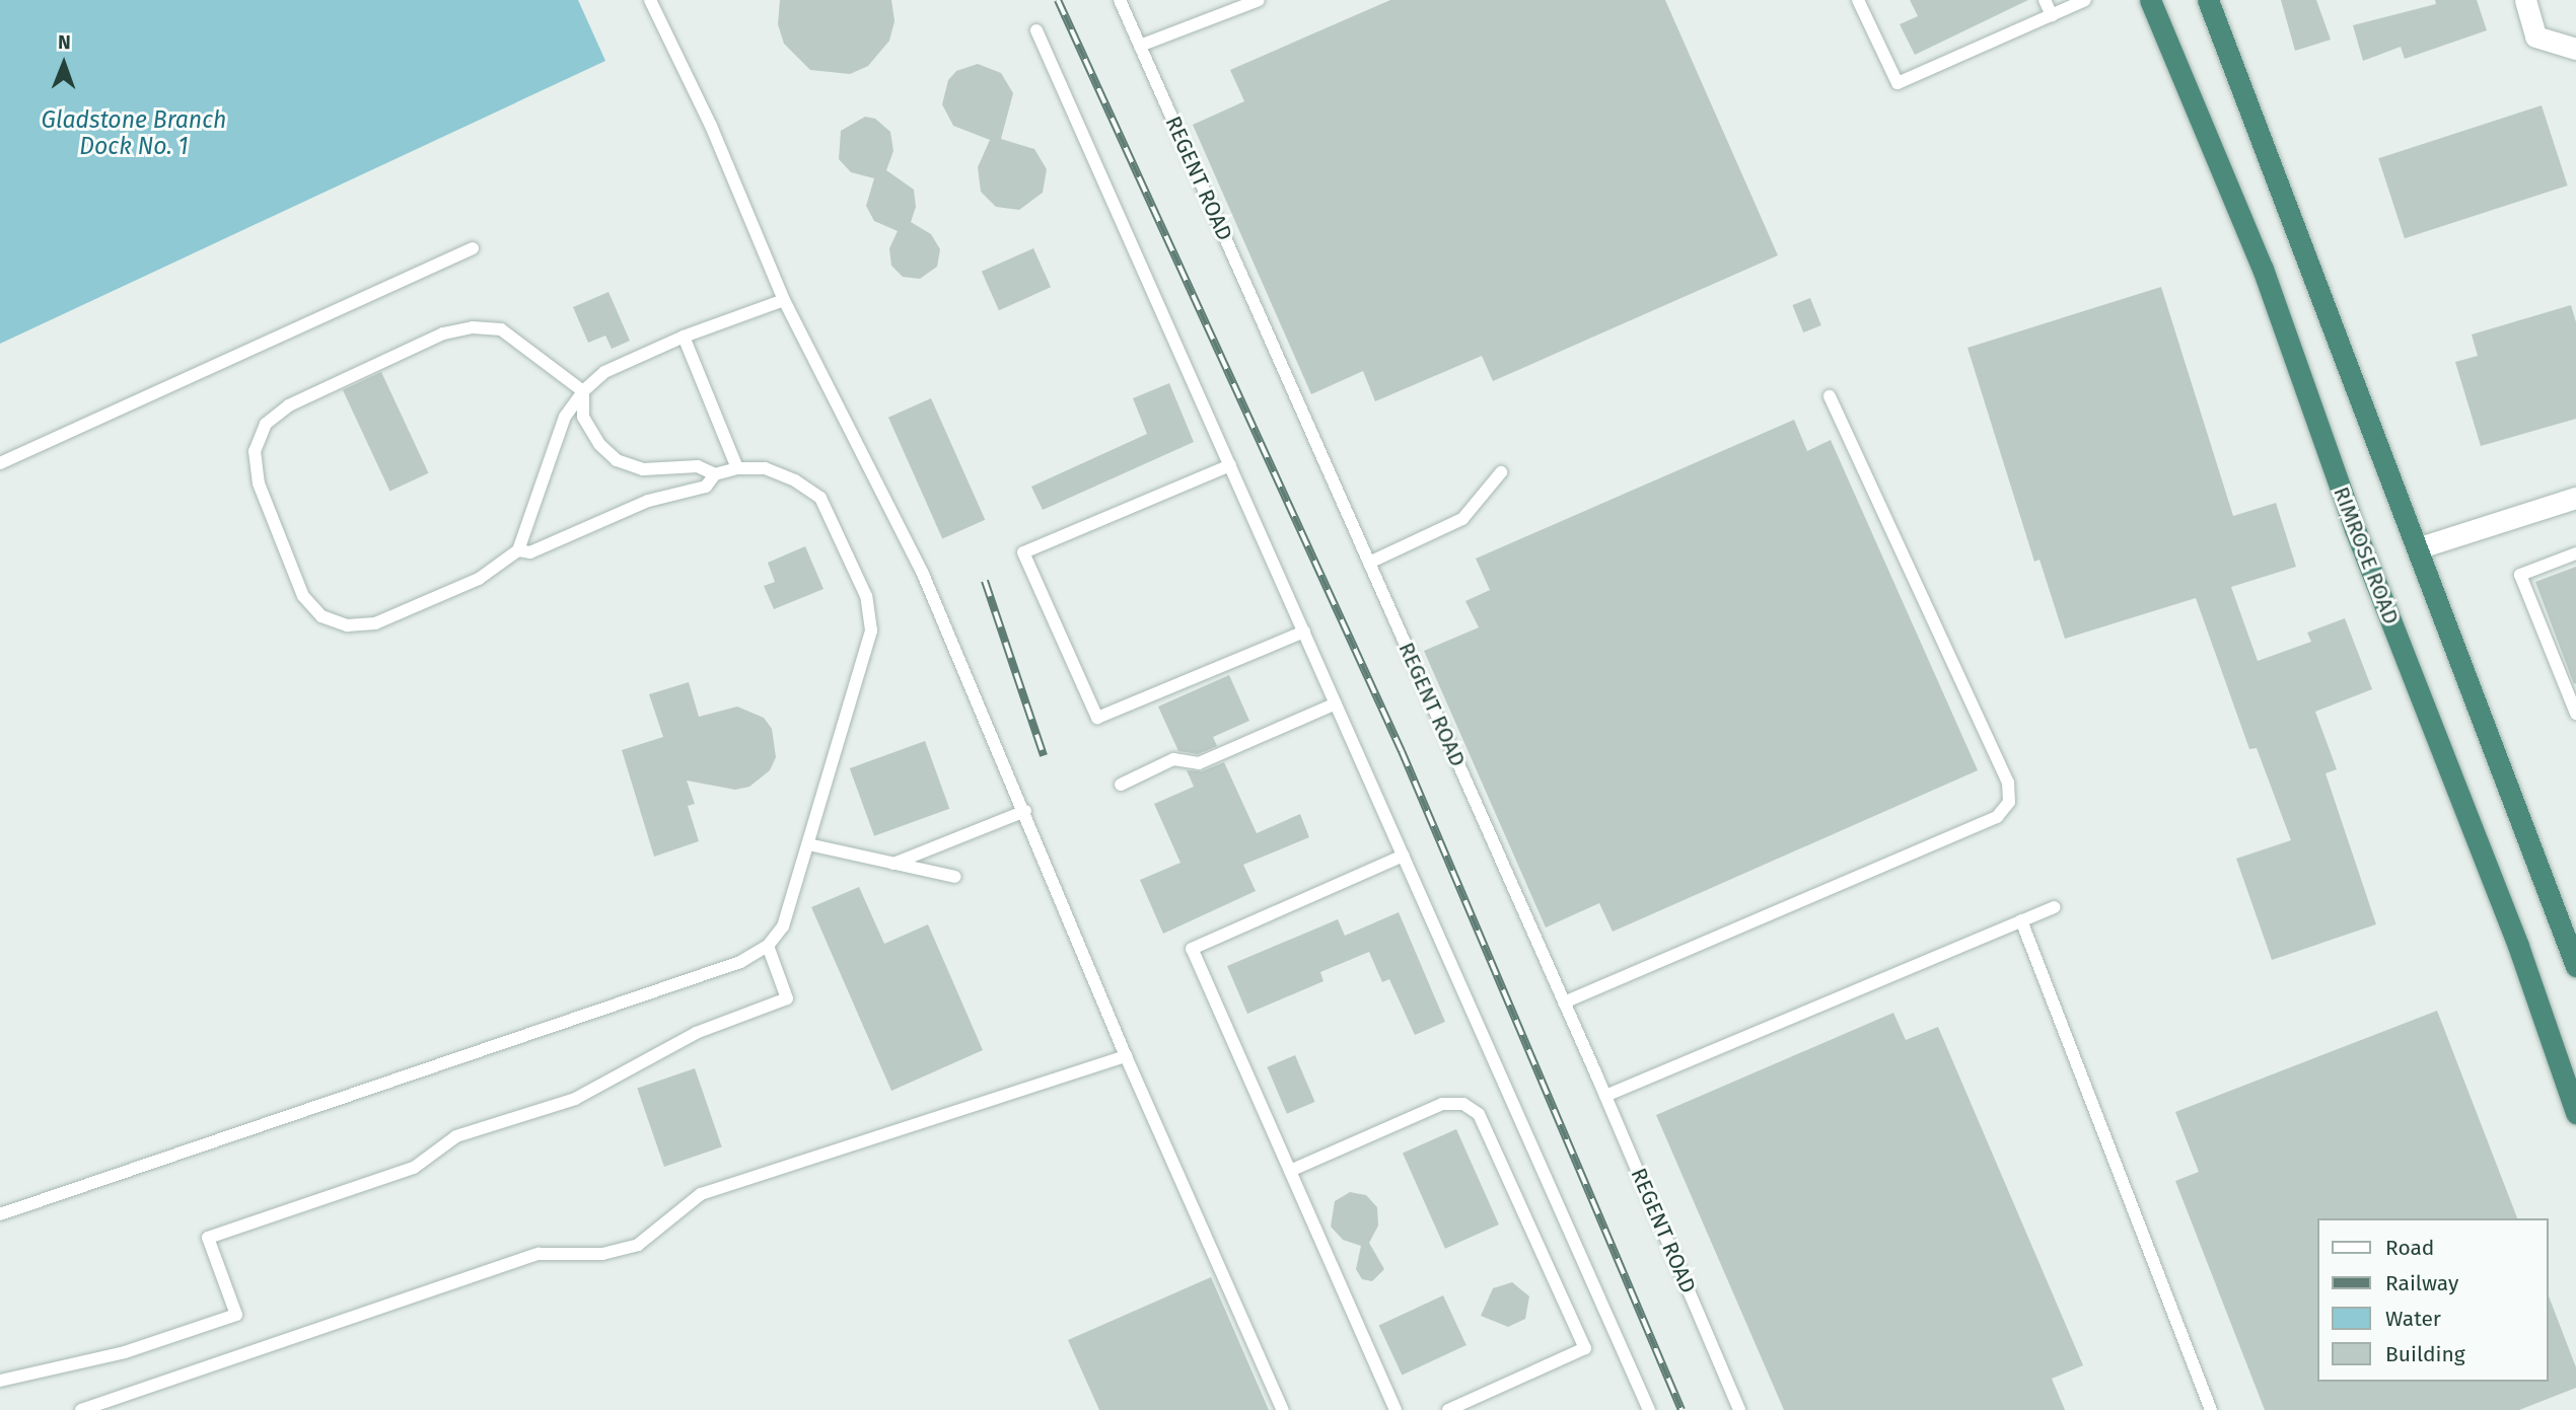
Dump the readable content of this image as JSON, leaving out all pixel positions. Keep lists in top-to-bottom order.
{
  "streets": {
    "highway": ["RIMROSE ROAD"],
    "lane": ["REGENT ROAD"]
  },
  "water": ["Gladstone Branch Dock No. 1"],
  "legend": [
    "Road",
    "Railway",
    "Water",
    "Building"
  ],
  "north": "top"
}
